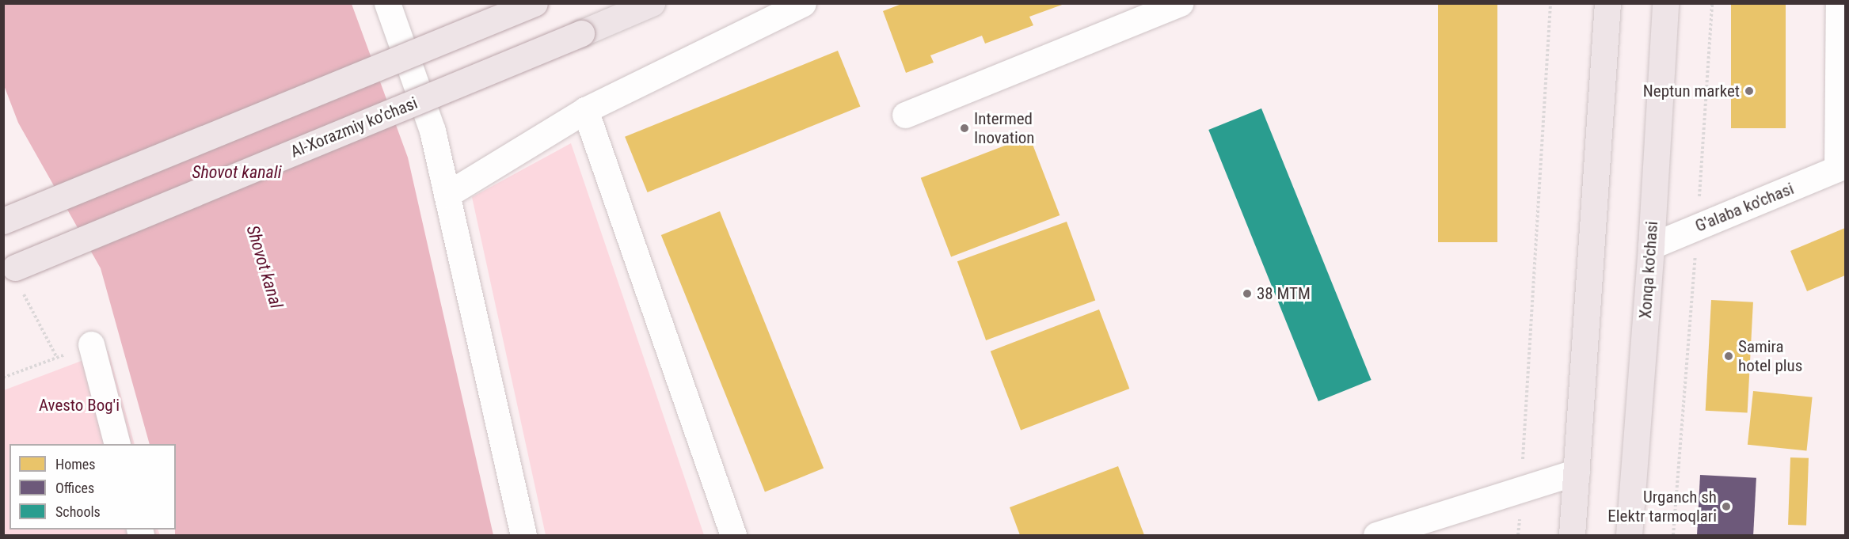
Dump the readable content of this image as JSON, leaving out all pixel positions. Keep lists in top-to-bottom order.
{
  "streets": {
    "main road": ["Al-Xorazmiy ko’chasi", "Xonqa ko'chasi"],
    "street": ["G'alaba ko'chasi"]
  },
  "crossings": [
    ["G'alaba ko'chasi", "Xonqa ko'chasi"]
  ],
  "water": ["Shovot kanali", "Shovot kanal"],
  "parks": ["Avesto Bog'i"],
  "places": [
    "Neptun market",
    "Intermed Inovation",
    "38 MTM",
    "Samira hotel plus",
    "Urganch sh Elektr tarmoqlari"
  ],
  "legend": ["Homes", "Offices", "Schools"]
}
